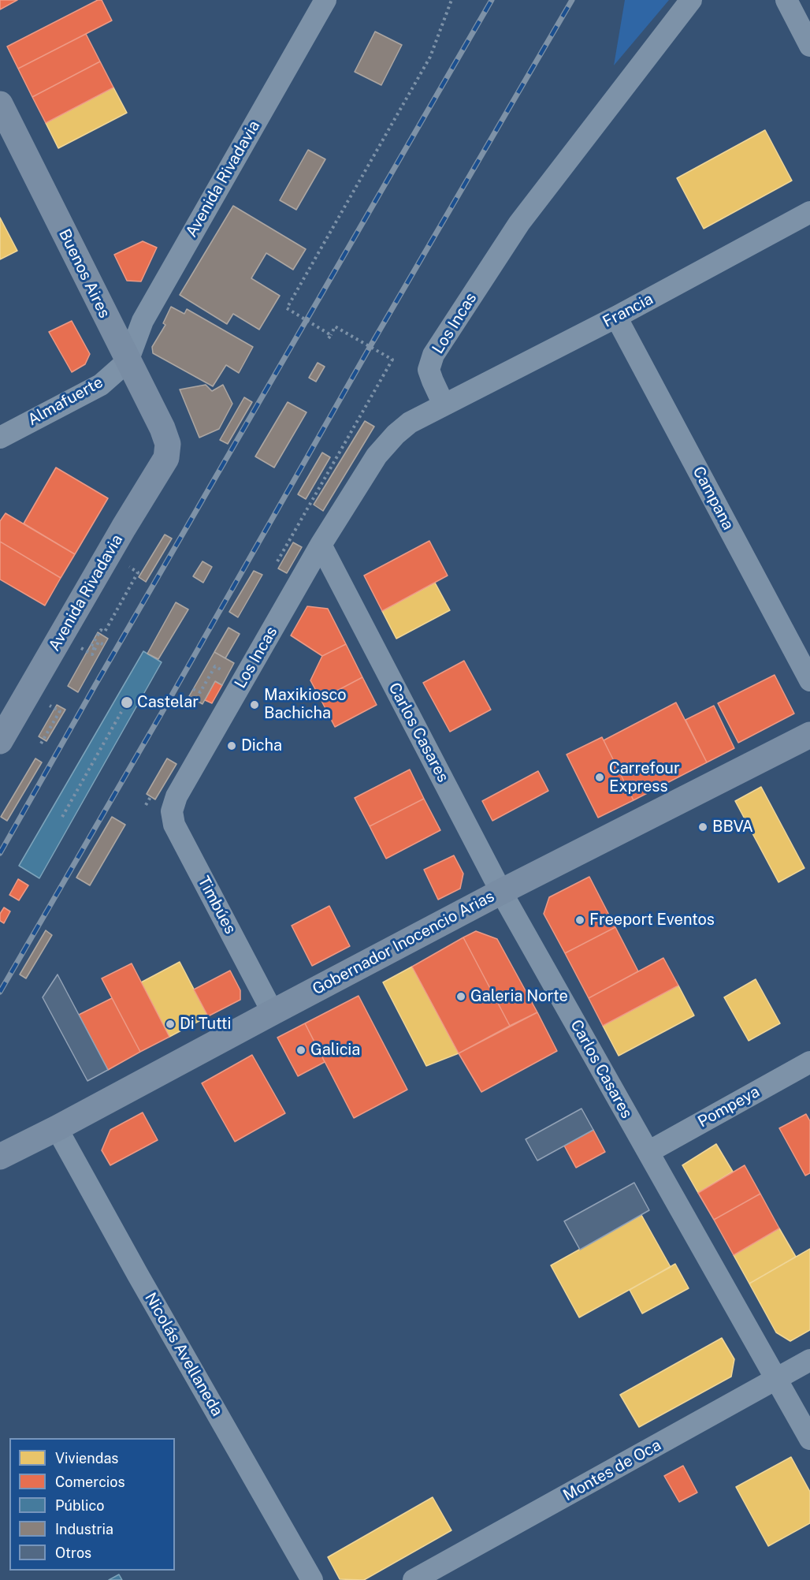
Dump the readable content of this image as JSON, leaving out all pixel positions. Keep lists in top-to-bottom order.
{
  "streets": {
    "street": [
      "Avenida Rivadavia",
      "Buenos Aires",
      "Francia",
      "Los Incas",
      "Almafuerte",
      "Campana",
      "Carlos Casares",
      "Timbúes",
      "Gobernador Inocencio Arias",
      "Pompeya",
      "Nicolás Avellaneda",
      "Montes de Oca"
    ]
  },
  "crossings": [
    ["Avenida Rivadavia", "Buenos Aires"],
    ["Avenida Rivadavia", "Almafuerte"],
    ["Buenos Aires", "Almafuerte"],
    ["Francia", "Los Incas"],
    ["Francia", "Campana"],
    ["Los Incas", "Carlos Casares"],
    ["Los Incas", "Timbúes"],
    ["Carlos Casares", "Gobernador Inocencio Arias"],
    ["Carlos Casares", "Pompeya"],
    ["Carlos Casares", "Montes de Oca"],
    ["Timbúes", "Gobernador Inocencio Arias"],
    ["Gobernador Inocencio Arias", "Nicolás Avellaneda"]
  ],
  "places": [
    "Castelar",
    "Maxikiosco Bachicha",
    "Dicha",
    "Carrefour Express",
    "BBVA",
    "Freeport Eventos",
    "Galeria Norte",
    "Di Tutti",
    "Galicia"
  ],
  "legend": [
    "Viviendas",
    "Comercios",
    "Público",
    "Industria",
    "Otros"
  ]
}
